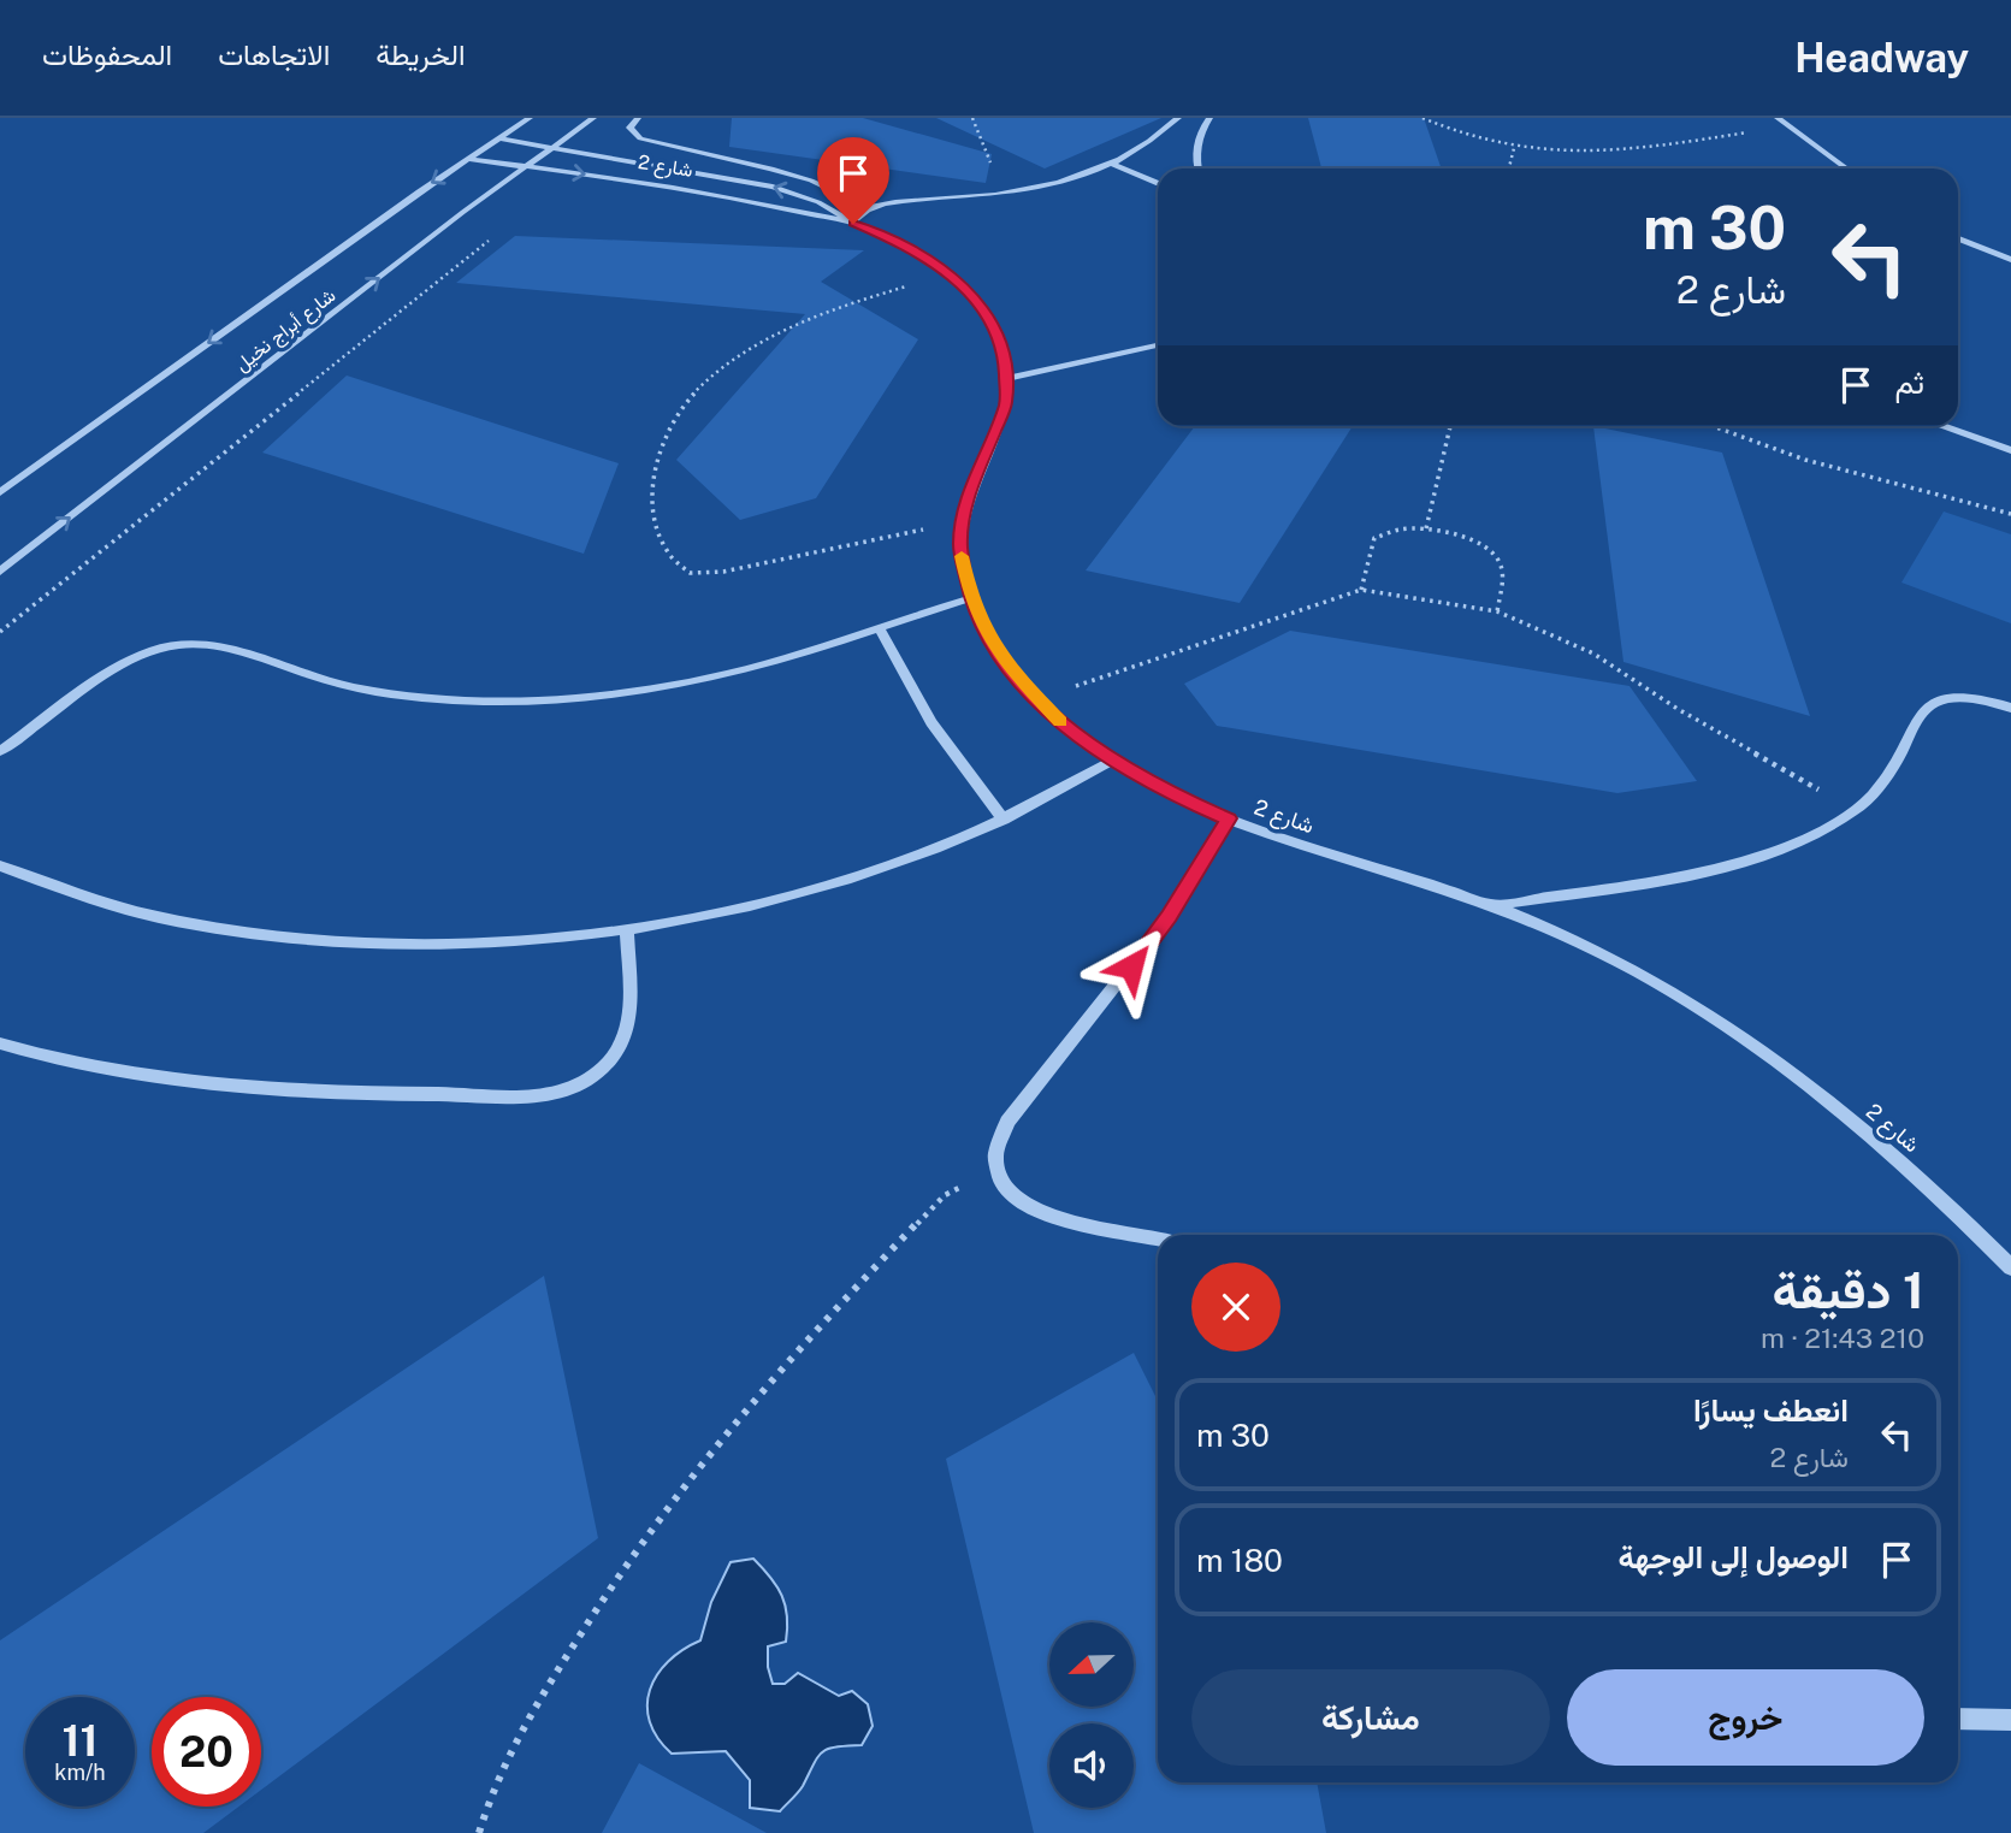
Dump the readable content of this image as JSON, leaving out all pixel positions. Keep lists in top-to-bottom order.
{
  "streets": {
    "street": ["شارع 2", "شارع أبراج نخيل"]
  },
  "crossings": [
    ["شارع 2", "شارع أبراج نخيل"]
  ],
  "north": "left",
  "page": {
    "header": "Headway",
    "nav": ["الخريطة", "الاتجاهات", "المحفوظات"],
    "turn": ["30 m", "شارع 2"],
    "then": "ثم",
    "heading": ["1 دقيقة", "210 m · 21:43"],
    "list": [
      {
        "name": "انعطف يسارًا",
        "note": "شارع 2",
        "value": "30 m"
      },
      {
        "name": "الوصول إلى الوجهة",
        "value": "180 m"
      }
    ],
    "buttons": ["خروج", "مشاركة"],
    "speed": "11 km/h",
    "limit": "20"
  }
}
